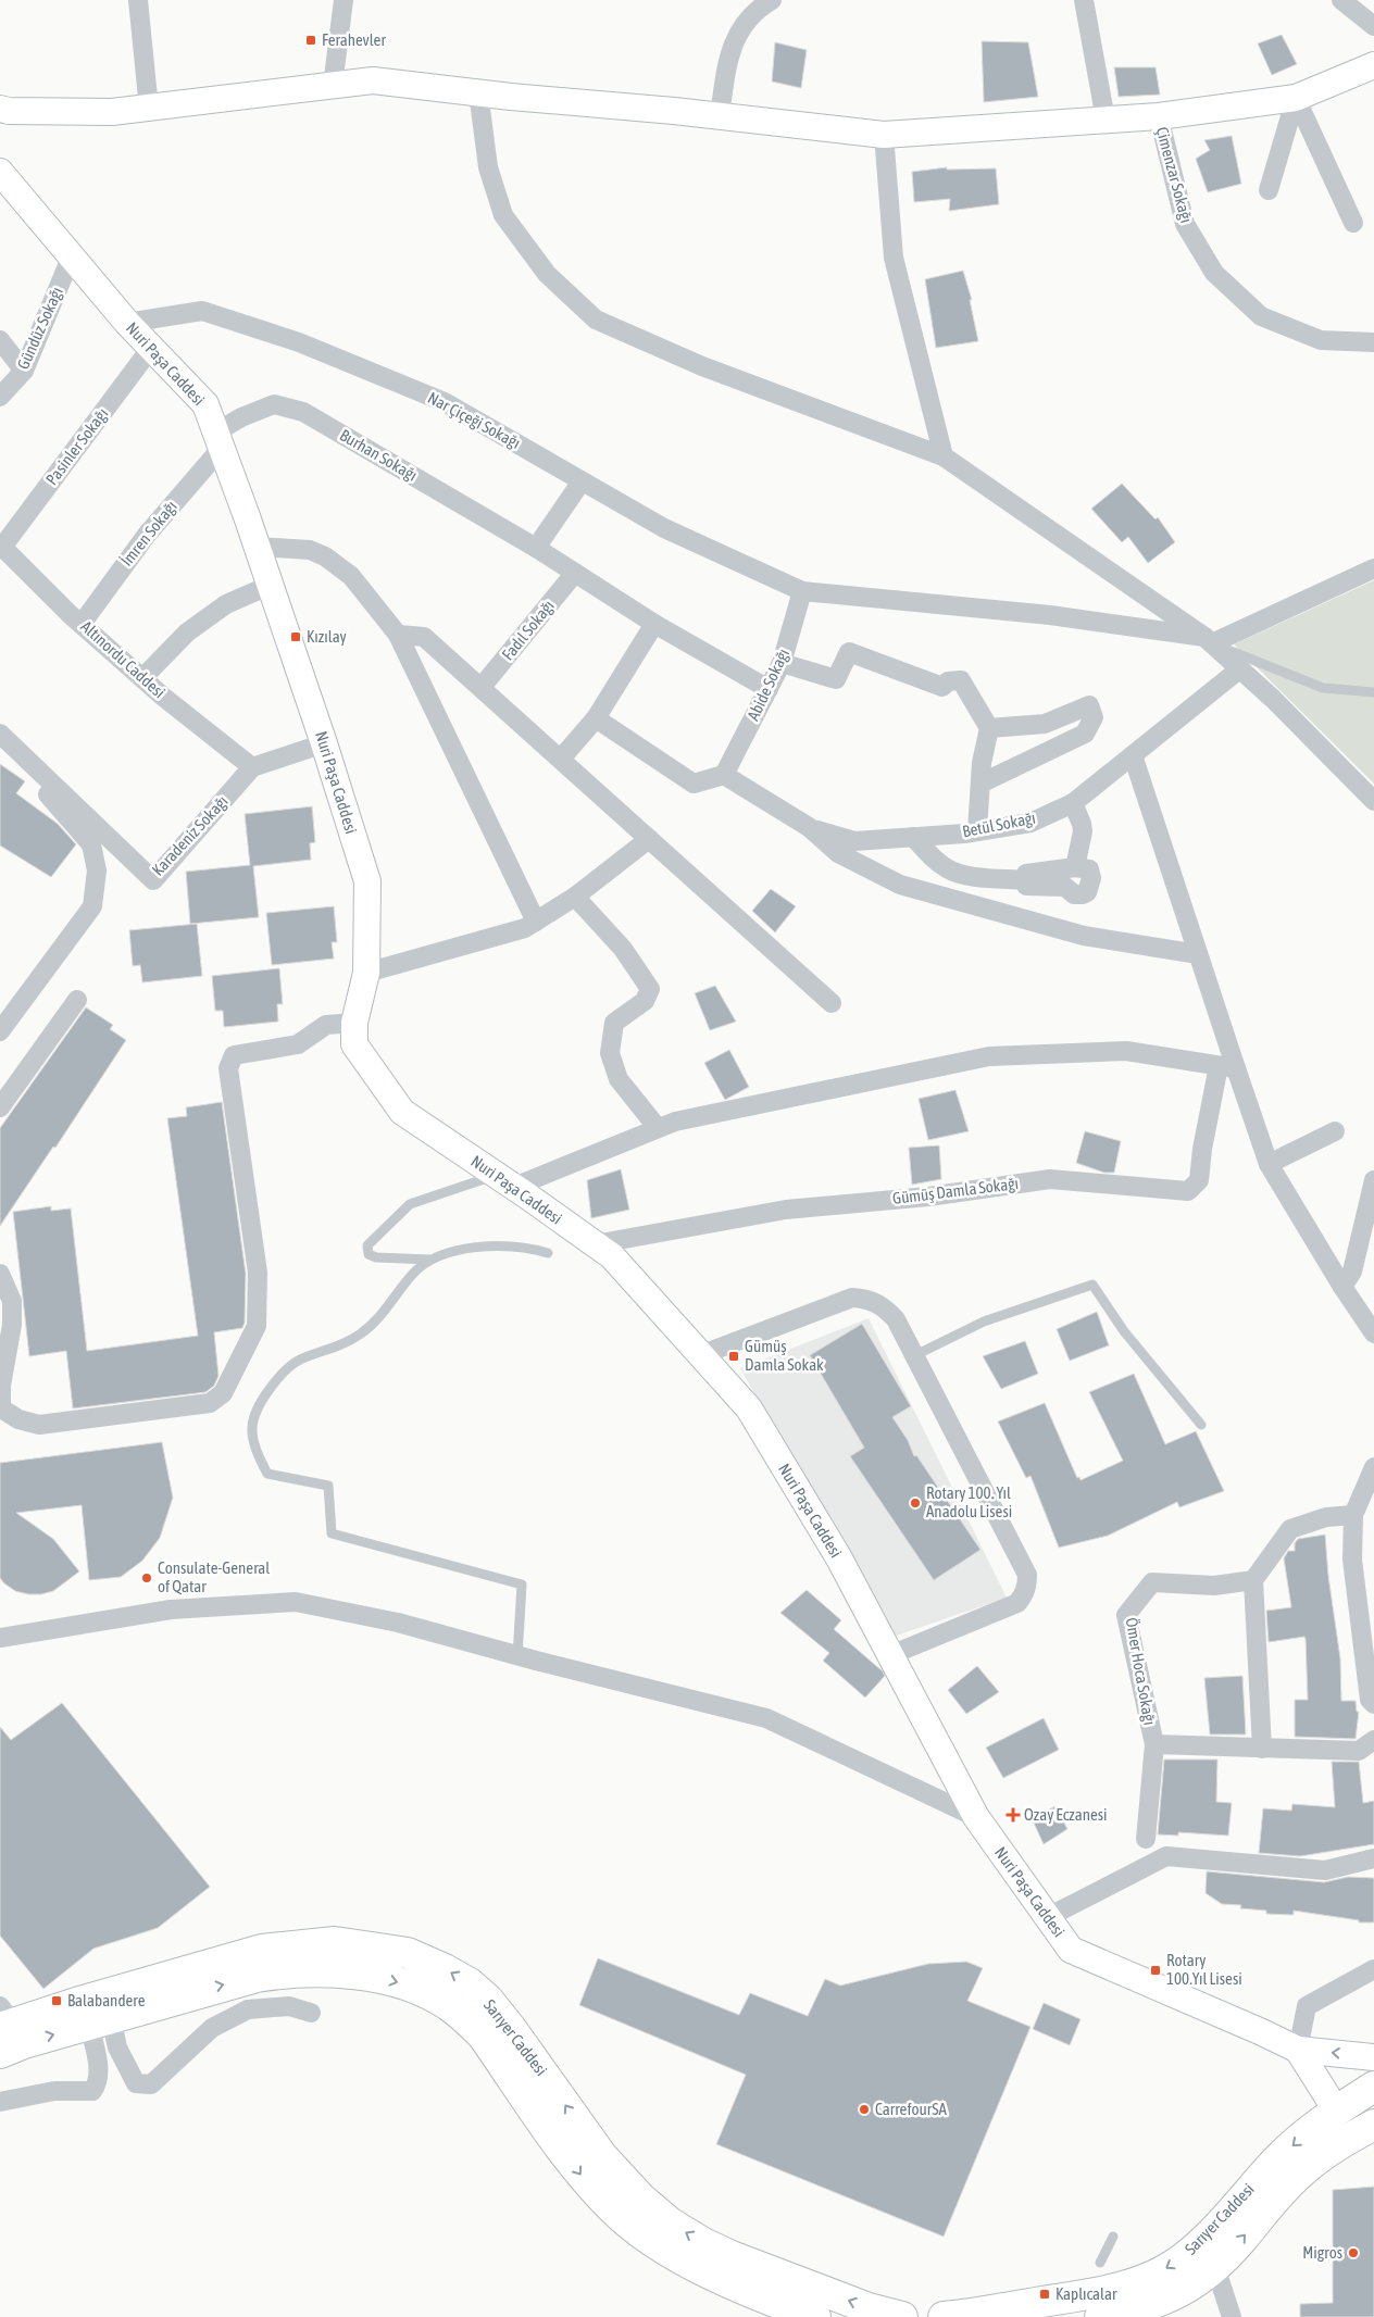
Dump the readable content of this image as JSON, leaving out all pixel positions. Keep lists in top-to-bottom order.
{
  "streets": {
    "main road": ["Sarıyer Caddesi"],
    "street": [
      "Çimenzar Sokağı",
      "Gündüz Sokağı",
      "Nuri Paşa Caddesi",
      "Nar Çiçeği Sokağı",
      "Pasinler Sokağı",
      "Burhan Sokağı",
      "İmren Sokağı",
      "Fadıl Sokağı",
      "Altınordu Caddesi",
      "Abide Sokağı",
      "Betül Sokağı",
      "Karadeniz Sokağı",
      "Gümüş Damla Sokağı",
      "Ömer Hoca Sokağı"
    ]
  },
  "crossings": [
    ["Gündüz Sokağı", "Nuri Paşa Caddesi"],
    ["Nuri Paşa Caddesi", "Nar Çiçeği Sokağı"],
    ["Nuri Paşa Caddesi", "Pasinler Sokağı"],
    ["Nuri Paşa Caddesi", "Burhan Sokağı"],
    ["Nuri Paşa Caddesi", "İmren Sokağı"],
    ["Nuri Paşa Caddesi", "Gümüş Damla Sokağı"],
    ["Nar Çiçeği Sokağı", "Abide Sokağı"],
    ["Pasinler Sokağı", "Altınordu Caddesi"],
    ["Burhan Sokağı", "İmren Sokağı"],
    ["Burhan Sokağı", "Fadıl Sokağı"],
    ["Burhan Sokağı", "Abide Sokağı"],
    ["İmren Sokağı", "Altınordu Caddesi"],
    ["Altınordu Caddesi", "Karadeniz Sokağı"],
    ["Betül Sokağı", "Gümüş Damla Sokağı"]
  ],
  "places": {
    "transit": [
      "Ferahevler",
      "Kızılay",
      "Gümüş Damla Sokak",
      "Rotary 100.Yıl Lisesi",
      "Balabandere",
      "Kaplıcalar"
    ],
    "other": [
      "Rotary 100. Yıl Anadolu Lisesi",
      "Consulate-General of Qatar",
      "CarrefourSA",
      "Migros"
    ],
    "health": ["Ozay Eczanesi"]
  }
}
